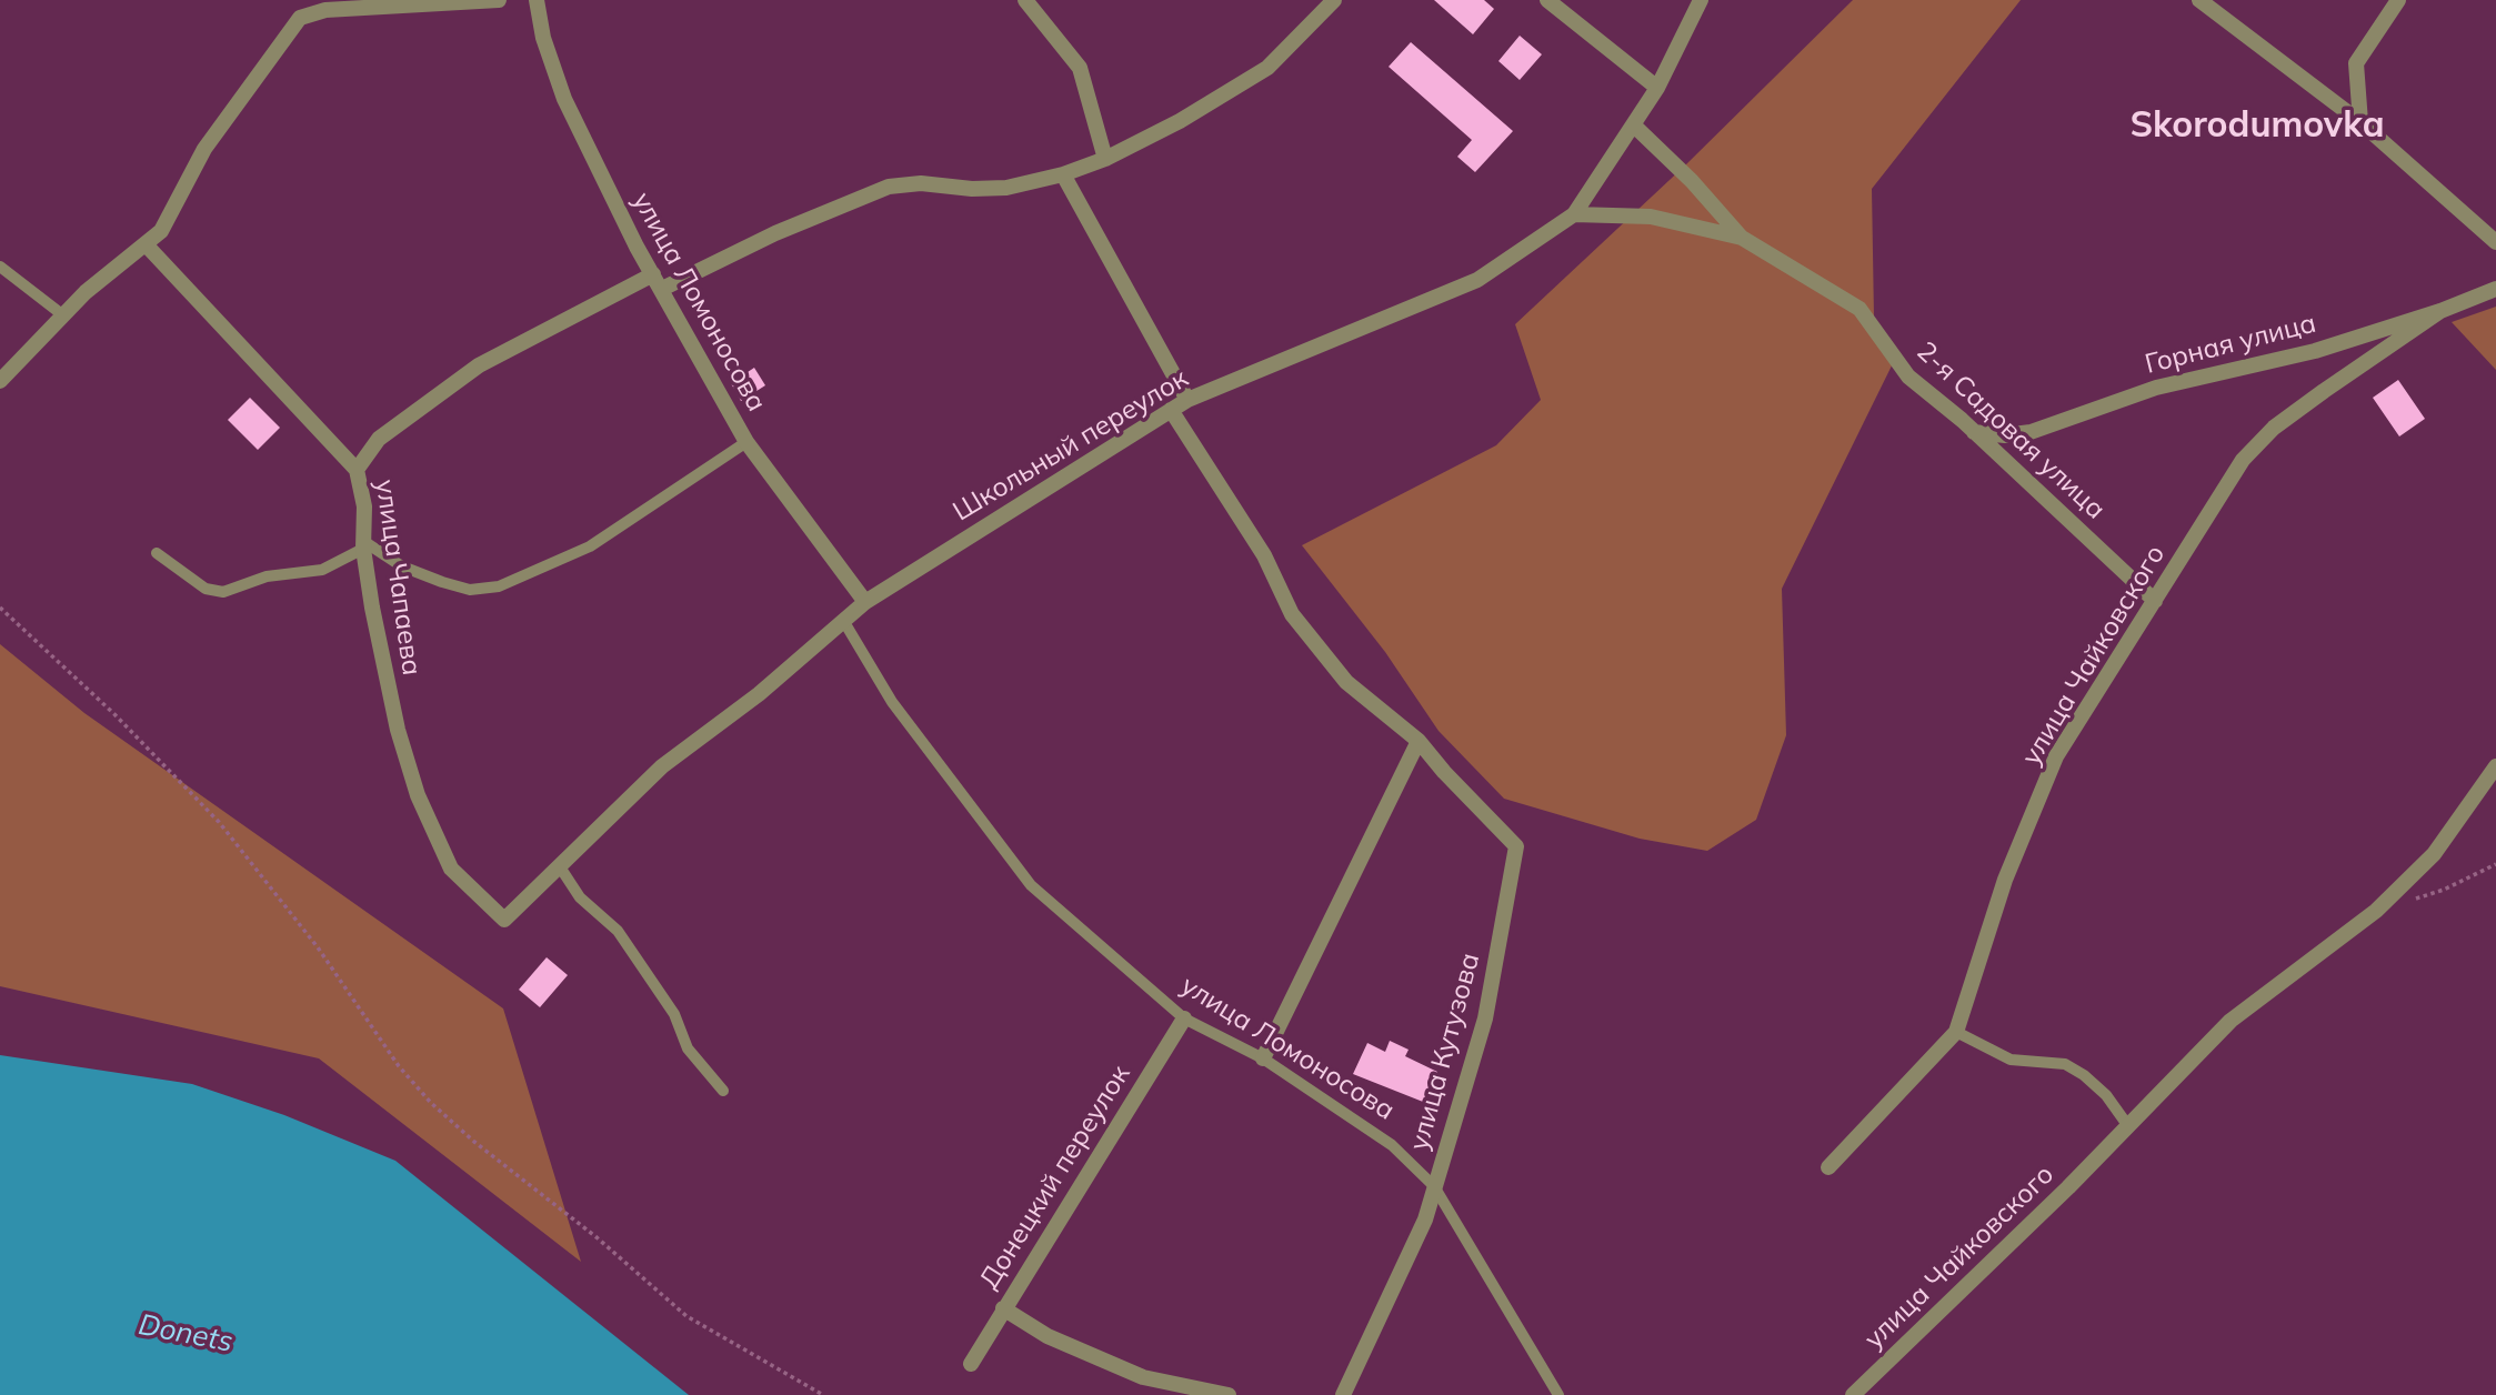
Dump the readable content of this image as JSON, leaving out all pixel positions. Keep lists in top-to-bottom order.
{
  "streets": {
    "street": [
      "улица Ломоносова",
      "Горная улица",
      "2-я Садовая улица",
      "Школьный переулок",
      "улица Чапаева",
      "улица Чайковского",
      "улица Кутузова",
      "Донецкий переулок"
    ]
  },
  "crossings": [
    ["улица Ломоносова", "Школьный переулок"],
    ["улица Ломоносова", "улица Кутузова"],
    ["улица Ломоносова", "Донецкий переулок"],
    ["Горная улица", "2-я Садовая улица"],
    ["Горная улица", "улица Чайковского"],
    ["2-я Садовая улица", "Школьный переулок"],
    ["2-я Садовая улица", "улица Чайковского"],
    ["Школьный переулок", "улица Чапаева"],
    ["Школьный переулок", "улица Кутузова"]
  ],
  "districts": ["Skorodumovka"],
  "water": ["Donets"]
}
